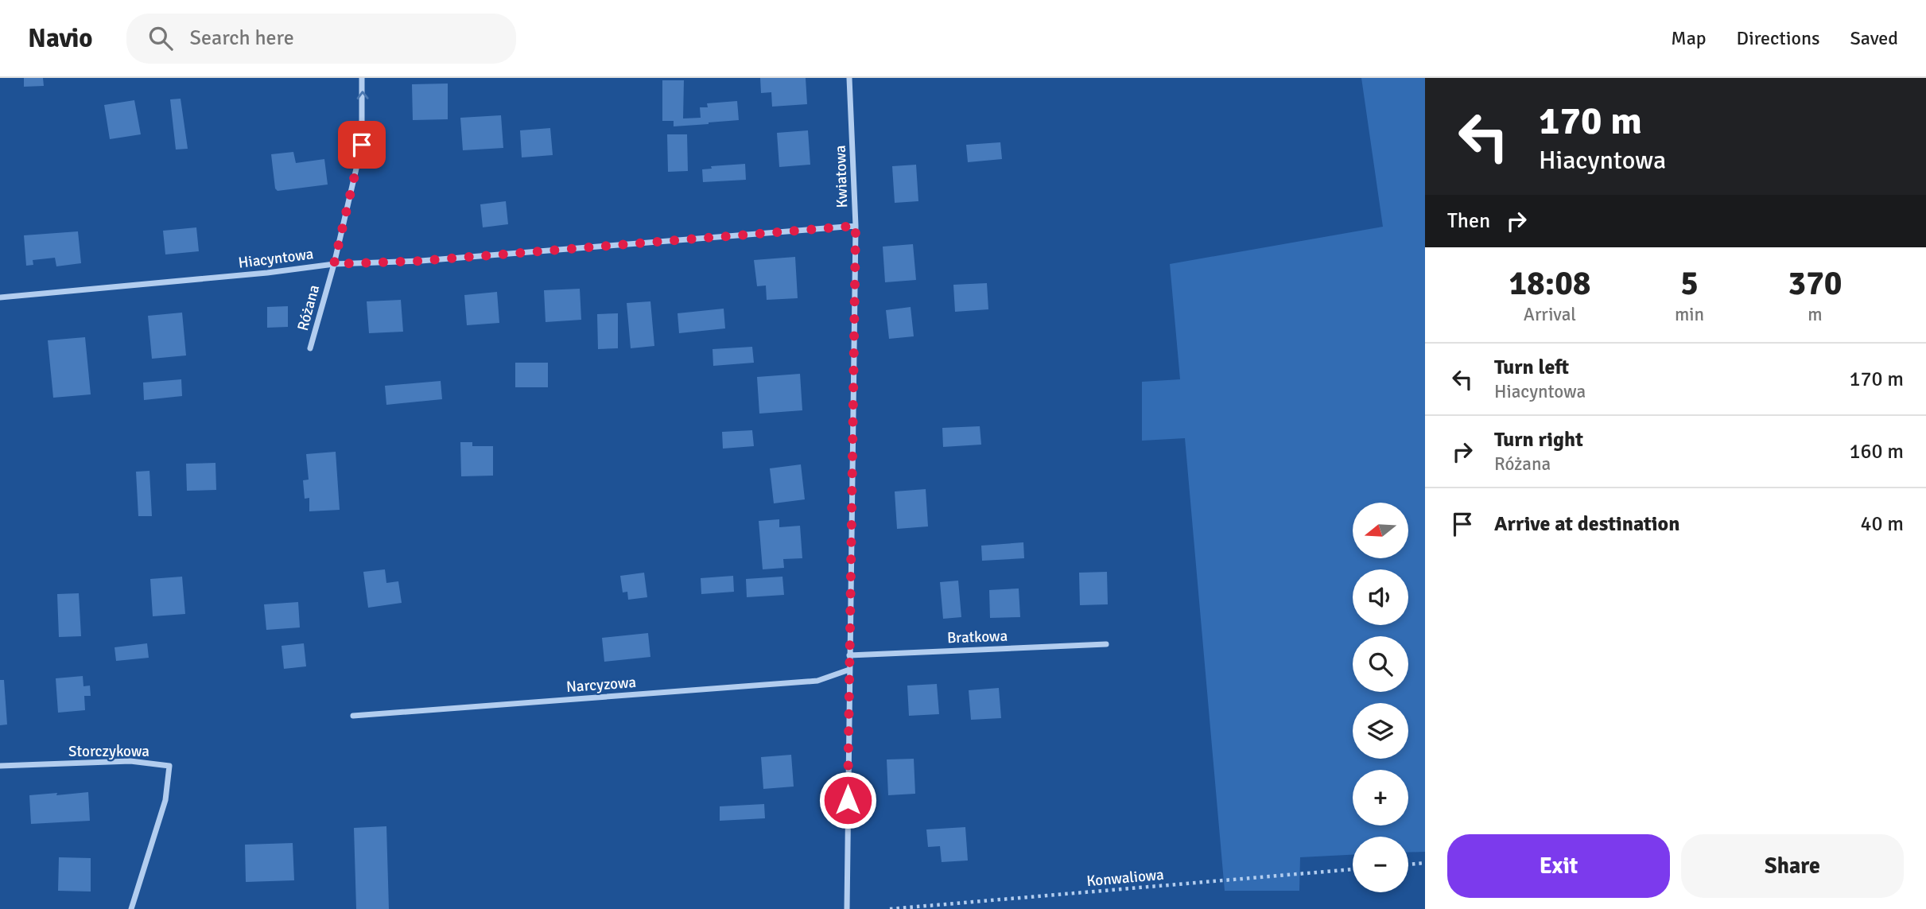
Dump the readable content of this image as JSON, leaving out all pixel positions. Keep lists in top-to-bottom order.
{
  "streets": {
    "street": [
      "Kwiatowa",
      "Hiacyntowa",
      "Różana",
      "Bratkowa",
      "Narcyzowa",
      "Storczykowa"
    ],
    "path": ["Konwaliowa"]
  },
  "crossings": [
    ["Kwiatowa", "Hiacyntowa"],
    ["Kwiatowa", "Bratkowa"],
    ["Kwiatowa", "Narcyzowa"],
    ["Hiacyntowa", "Różana"]
  ],
  "one_way": ["Różana"],
  "north": "left",
  "page": {
    "header": "Navio",
    "search": "Search here",
    "nav": ["Map", "Directions", "Saved"],
    "turn": ["170 m", "Hiacyntowa"],
    "then": "Then",
    "eta": [
      "18:08",
      "Arrival",
      "5",
      "min",
      "370",
      "m"
    ],
    "list": [
      {
        "name": "Turn left",
        "note": "Hiacyntowa",
        "value": "170 m"
      },
      {
        "name": "Turn right",
        "note": "Różana",
        "value": "160 m"
      },
      {
        "name": "Arrive at destination",
        "value": "40 m"
      }
    ],
    "map_buttons": ["+", "−"],
    "buttons": ["Exit", "Share"]
  }
}
